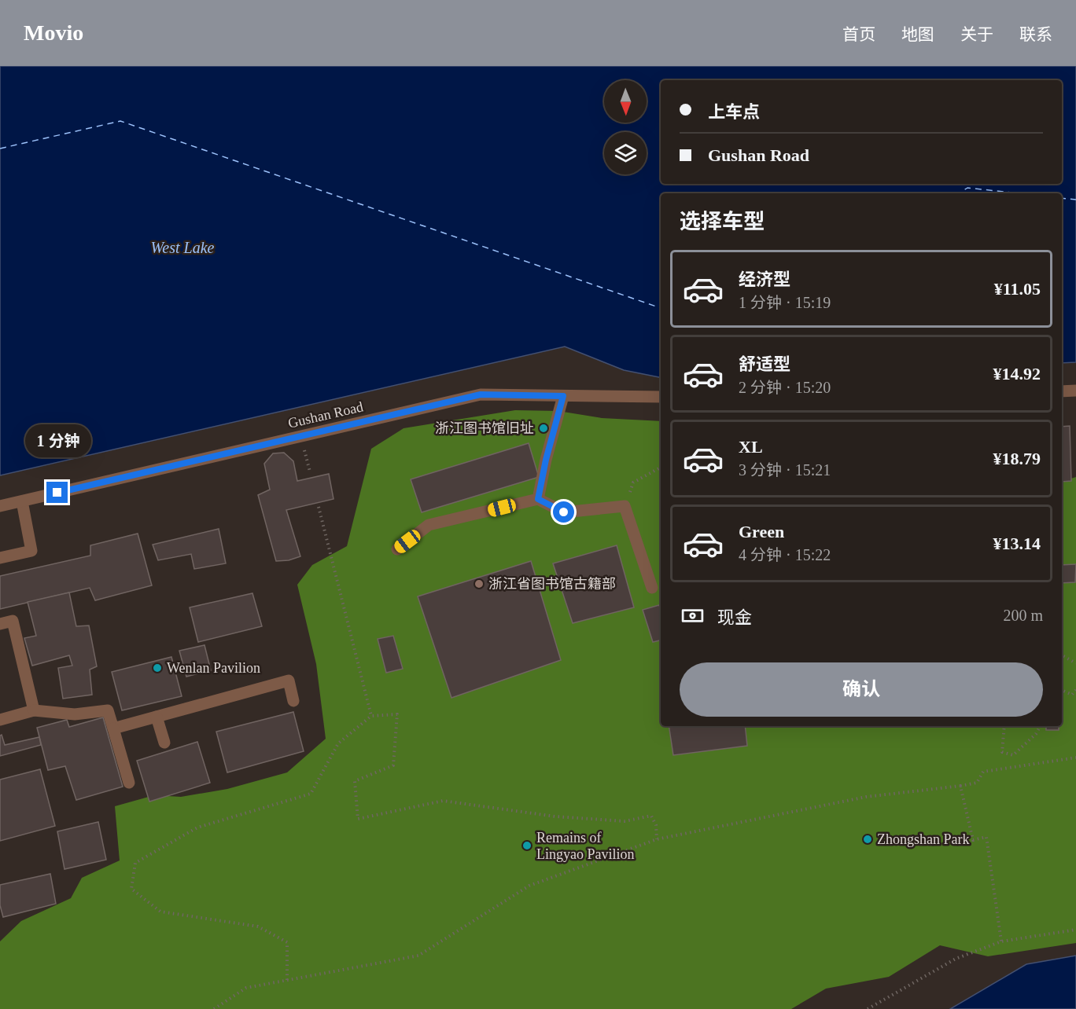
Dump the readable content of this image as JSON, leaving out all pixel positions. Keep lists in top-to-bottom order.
{
  "streets": {
    "street": ["Gushan Road"]
  },
  "water": ["West Lake"],
  "places": [
    "浙江图书馆旧址",
    "浙江省图书馆古籍部",
    "Wenlan Pavilion",
    "Zhongshan Park",
    "Remains of Lingyao Pavilion"
  ],
  "north": "bottom",
  "page": {
    "header": "Movio",
    "nav": [
      "首页",
      "地图",
      "关于",
      "联系"
    ],
    "banner": ["上车点", "Gushan Road"],
    "heading": "选择车型",
    "list": [
      {
        "name": "经济型",
        "note": "1 分钟 · 15:19",
        "value": "¥11.05"
      },
      {
        "name": "舒适型",
        "note": "2 分钟 · 15:20",
        "value": "¥14.92"
      },
      {
        "name": "XL",
        "note": "3 分钟 · 15:21",
        "value": "¥18.79"
      },
      {
        "name": "Green",
        "note": "4 分钟 · 15:22",
        "value": "¥13.14"
      }
    ],
    "bubble": "1 分钟",
    "pay": ["现金", "200 m"],
    "buttons": "确认"
  }
}
